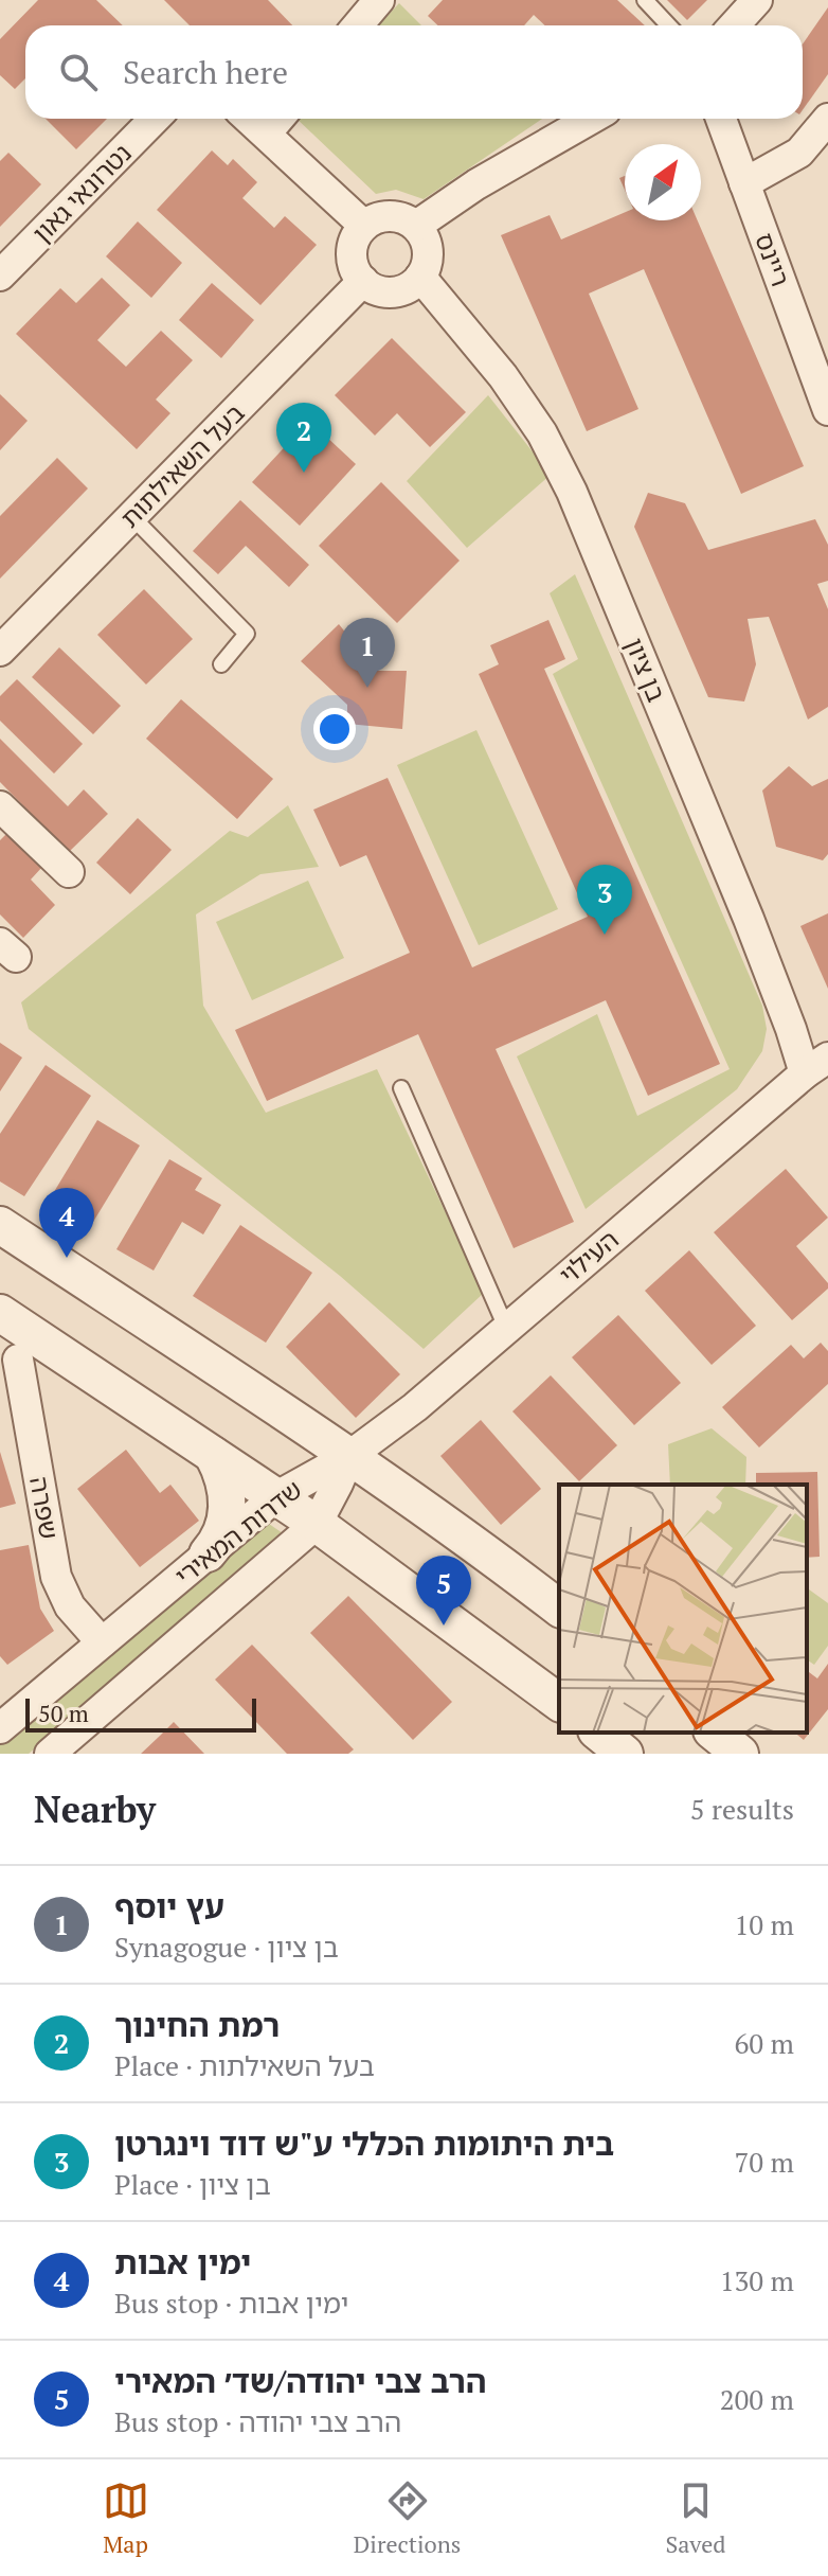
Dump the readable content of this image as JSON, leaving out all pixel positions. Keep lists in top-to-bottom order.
{
  "streets": {
    "street": [
      "נטרונאי גאון",
      "ריינס",
      "בעל השאילתות",
      "בן ציון",
      "העילוי",
      "שפרה",
      "שדרות המאירי"
    ]
  },
  "crossings": [
    ["בעל השאילתות", "בן ציון"],
    ["בן ציון", "העילוי"],
    ["העילוי", "שדרות המאירי"],
    ["שפרה", "שדרות המאירי"]
  ],
  "scale_bar": "50 m",
  "north": "top right",
  "page": {
    "search": "Search here",
    "pins": [
      "2",
      "1",
      "3",
      "4",
      "5"
    ],
    "scale": "50 m",
    "heading": ["Nearby", "5 results"],
    "list": [
      {
        "mark": "1",
        "name": "עץ יוסף",
        "note": "Synagogue · בן ציון",
        "value": "10 m"
      },
      {
        "mark": "2",
        "name": "רמת החינוך",
        "note": "Place · בעל השאילתות",
        "value": "60 m"
      },
      {
        "mark": "3",
        "name": "בית היתומות הכללי ע\"ש דוד וינגרטן",
        "note": "Place · בן ציון",
        "value": "70 m"
      },
      {
        "mark": "4",
        "name": "ימין אבות",
        "note": "Bus stop · ימין אבות",
        "value": "130 m"
      },
      {
        "mark": "5",
        "name": "הרב צבי יהודה/שד׳ המאירי",
        "note": "Bus stop · הרב צבי יהודה",
        "value": "200 m"
      }
    ],
    "nav": ["Map", "Directions", "Saved"]
  }
}
